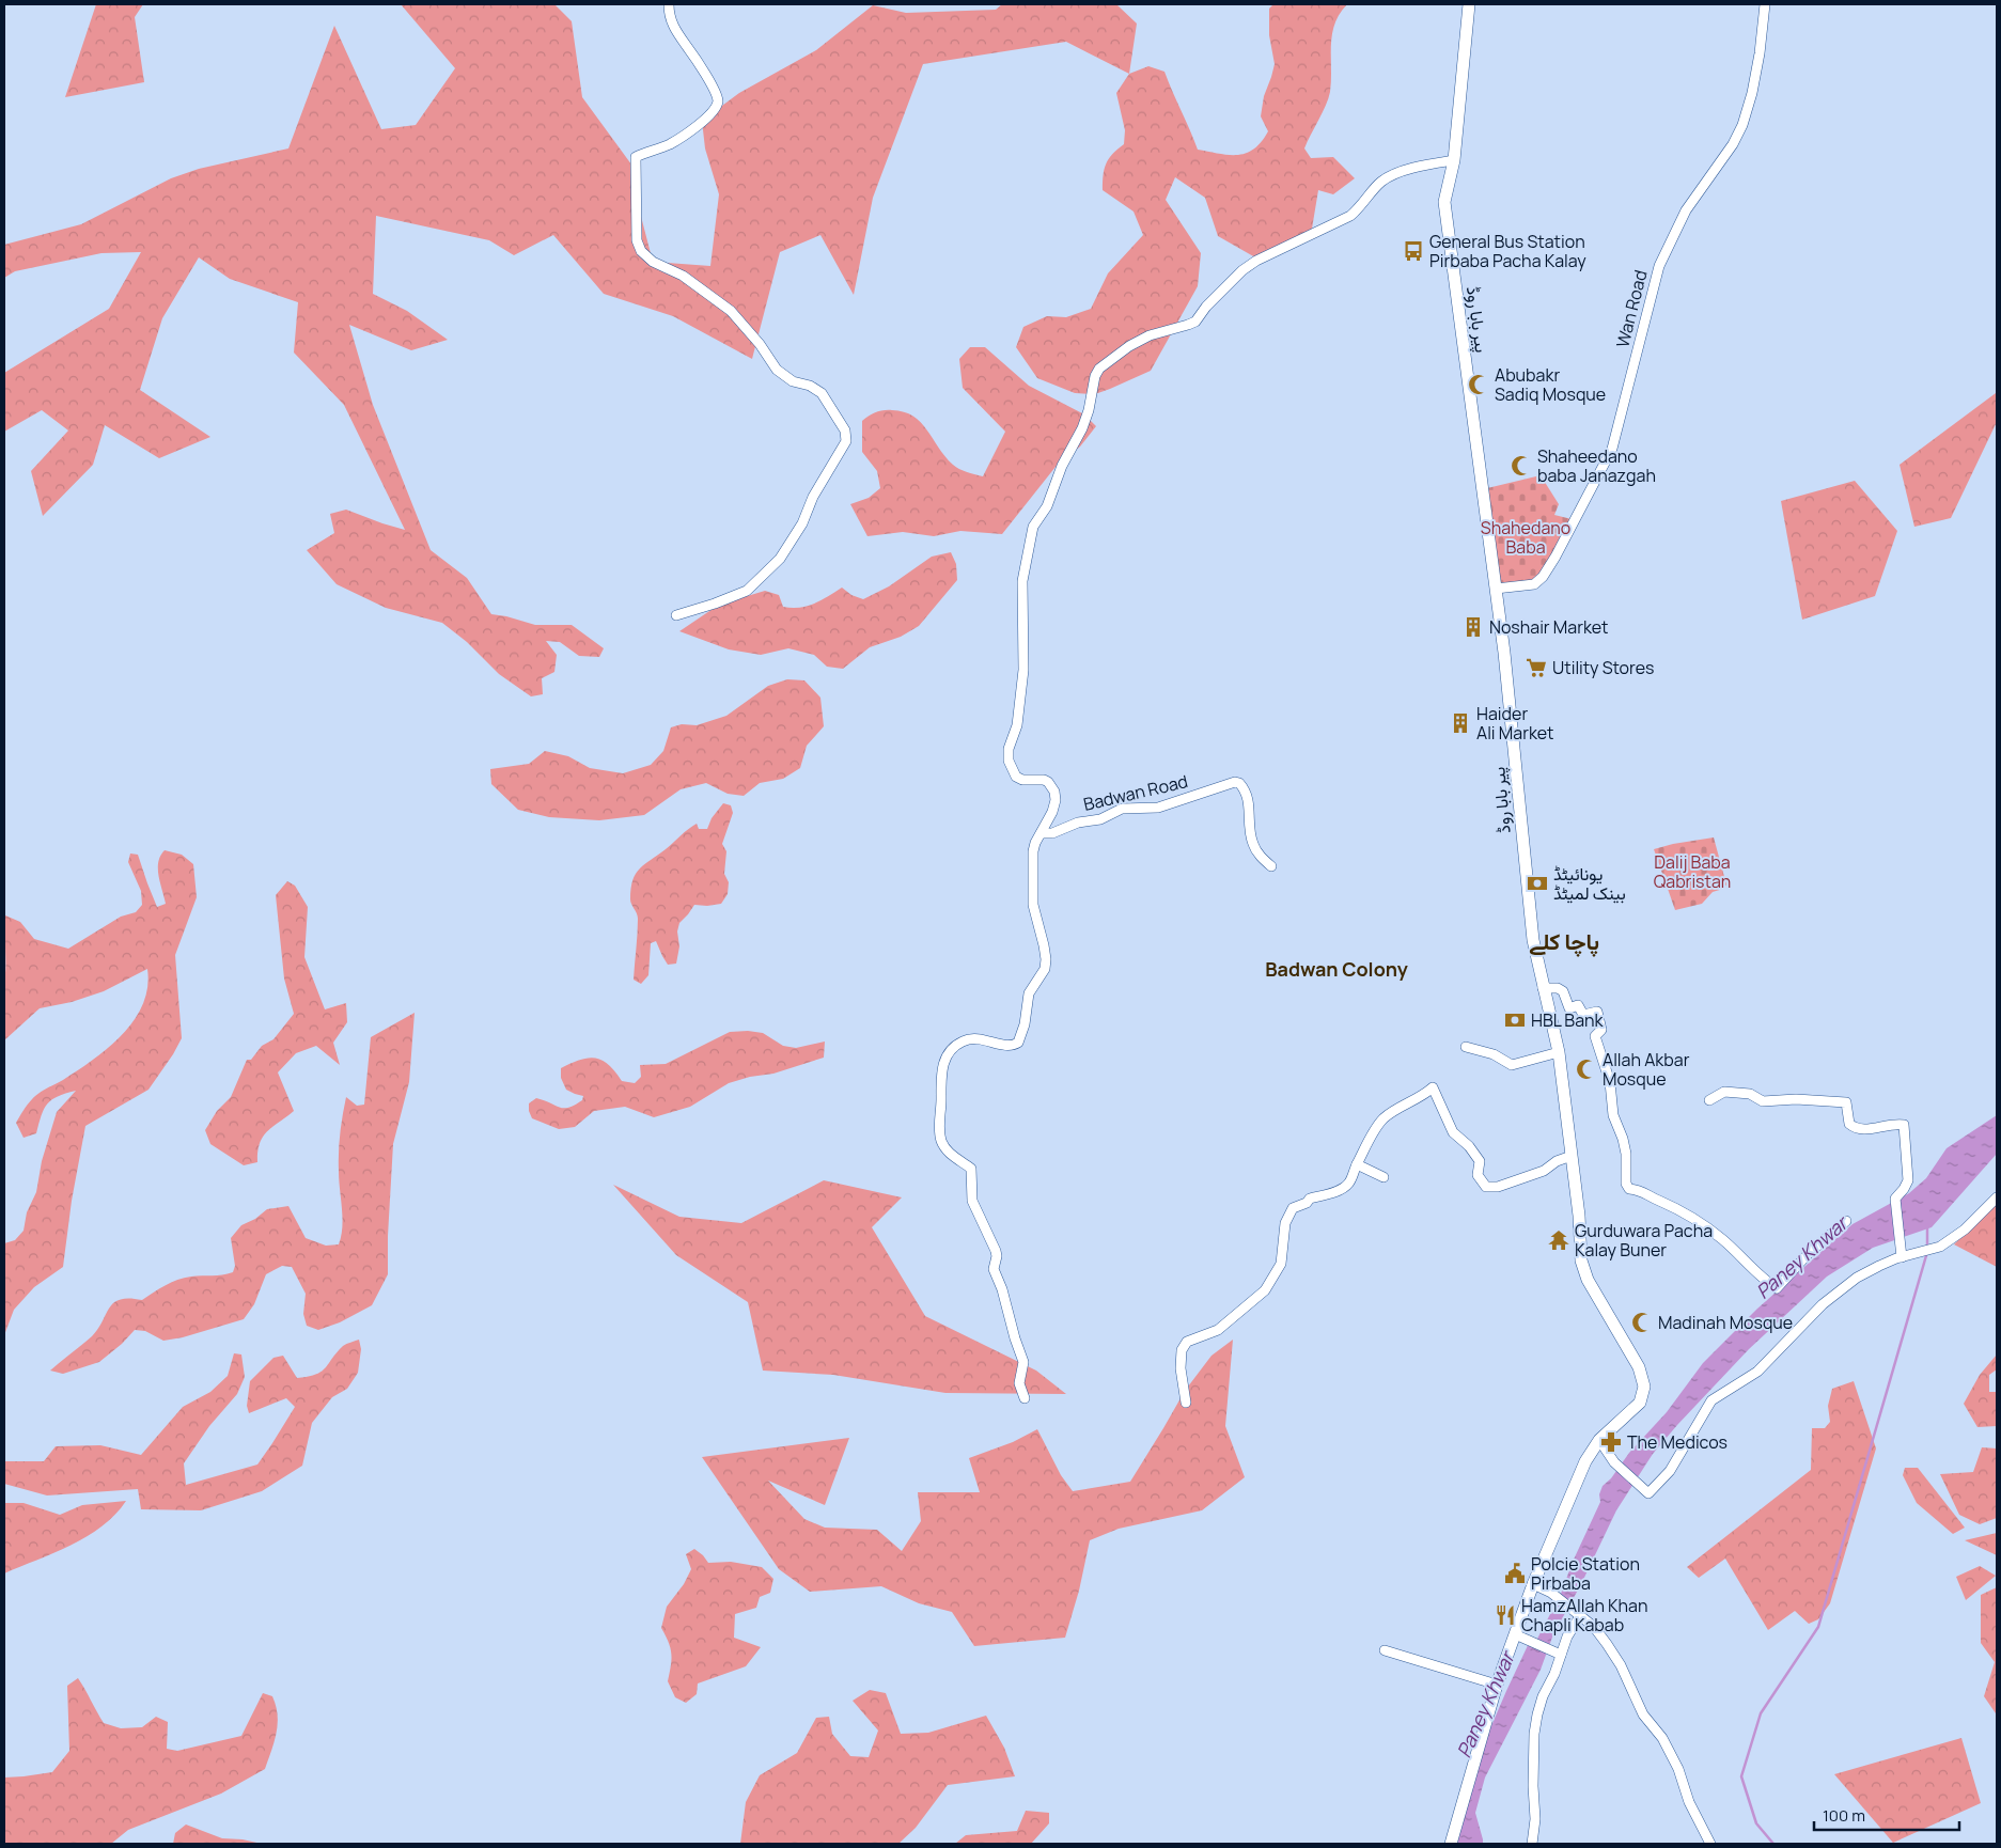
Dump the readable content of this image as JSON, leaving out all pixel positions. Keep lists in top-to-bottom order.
{
  "streets": {
    "main road": ["پیر بابا روڈ"],
    "street": ["Wan Road", "Badwan Road"]
  },
  "crossings": [
    ["Wan Road", "پیر بابا روڈ"]
  ],
  "districts": ["پاچا کلے", "Badwan Colony"],
  "water": ["Paney Khwar"],
  "parks": ["Shahedano Baba", "Dalij Baba Qabristan"],
  "places": {
    "bus stop": ["General Bus Station Pirbaba Pacha Kalay"],
    "mosque": [
      "Abubakr Sadiq Mosque",
      "Shaheedano baba Janazgah",
      "Allah Akbar Mosque",
      "Madinah Mosque"
    ],
    "building": ["Noshair Market", "Haider Ali Market"],
    "supermarket": ["Utility Stores"],
    "bank": ["یونائیٹڈ بینک لمیٹڈ", "HBL Bank"],
    "temple": ["Gurduwara Pacha Kalay Buner"],
    "pharmacy": ["The Medicos"],
    "public building": ["Polcie Station Pirbaba"],
    "restaurant": ["HamzAllah Khan Chapli Kabab"]
  },
  "scale_bar": "100 m"
}
